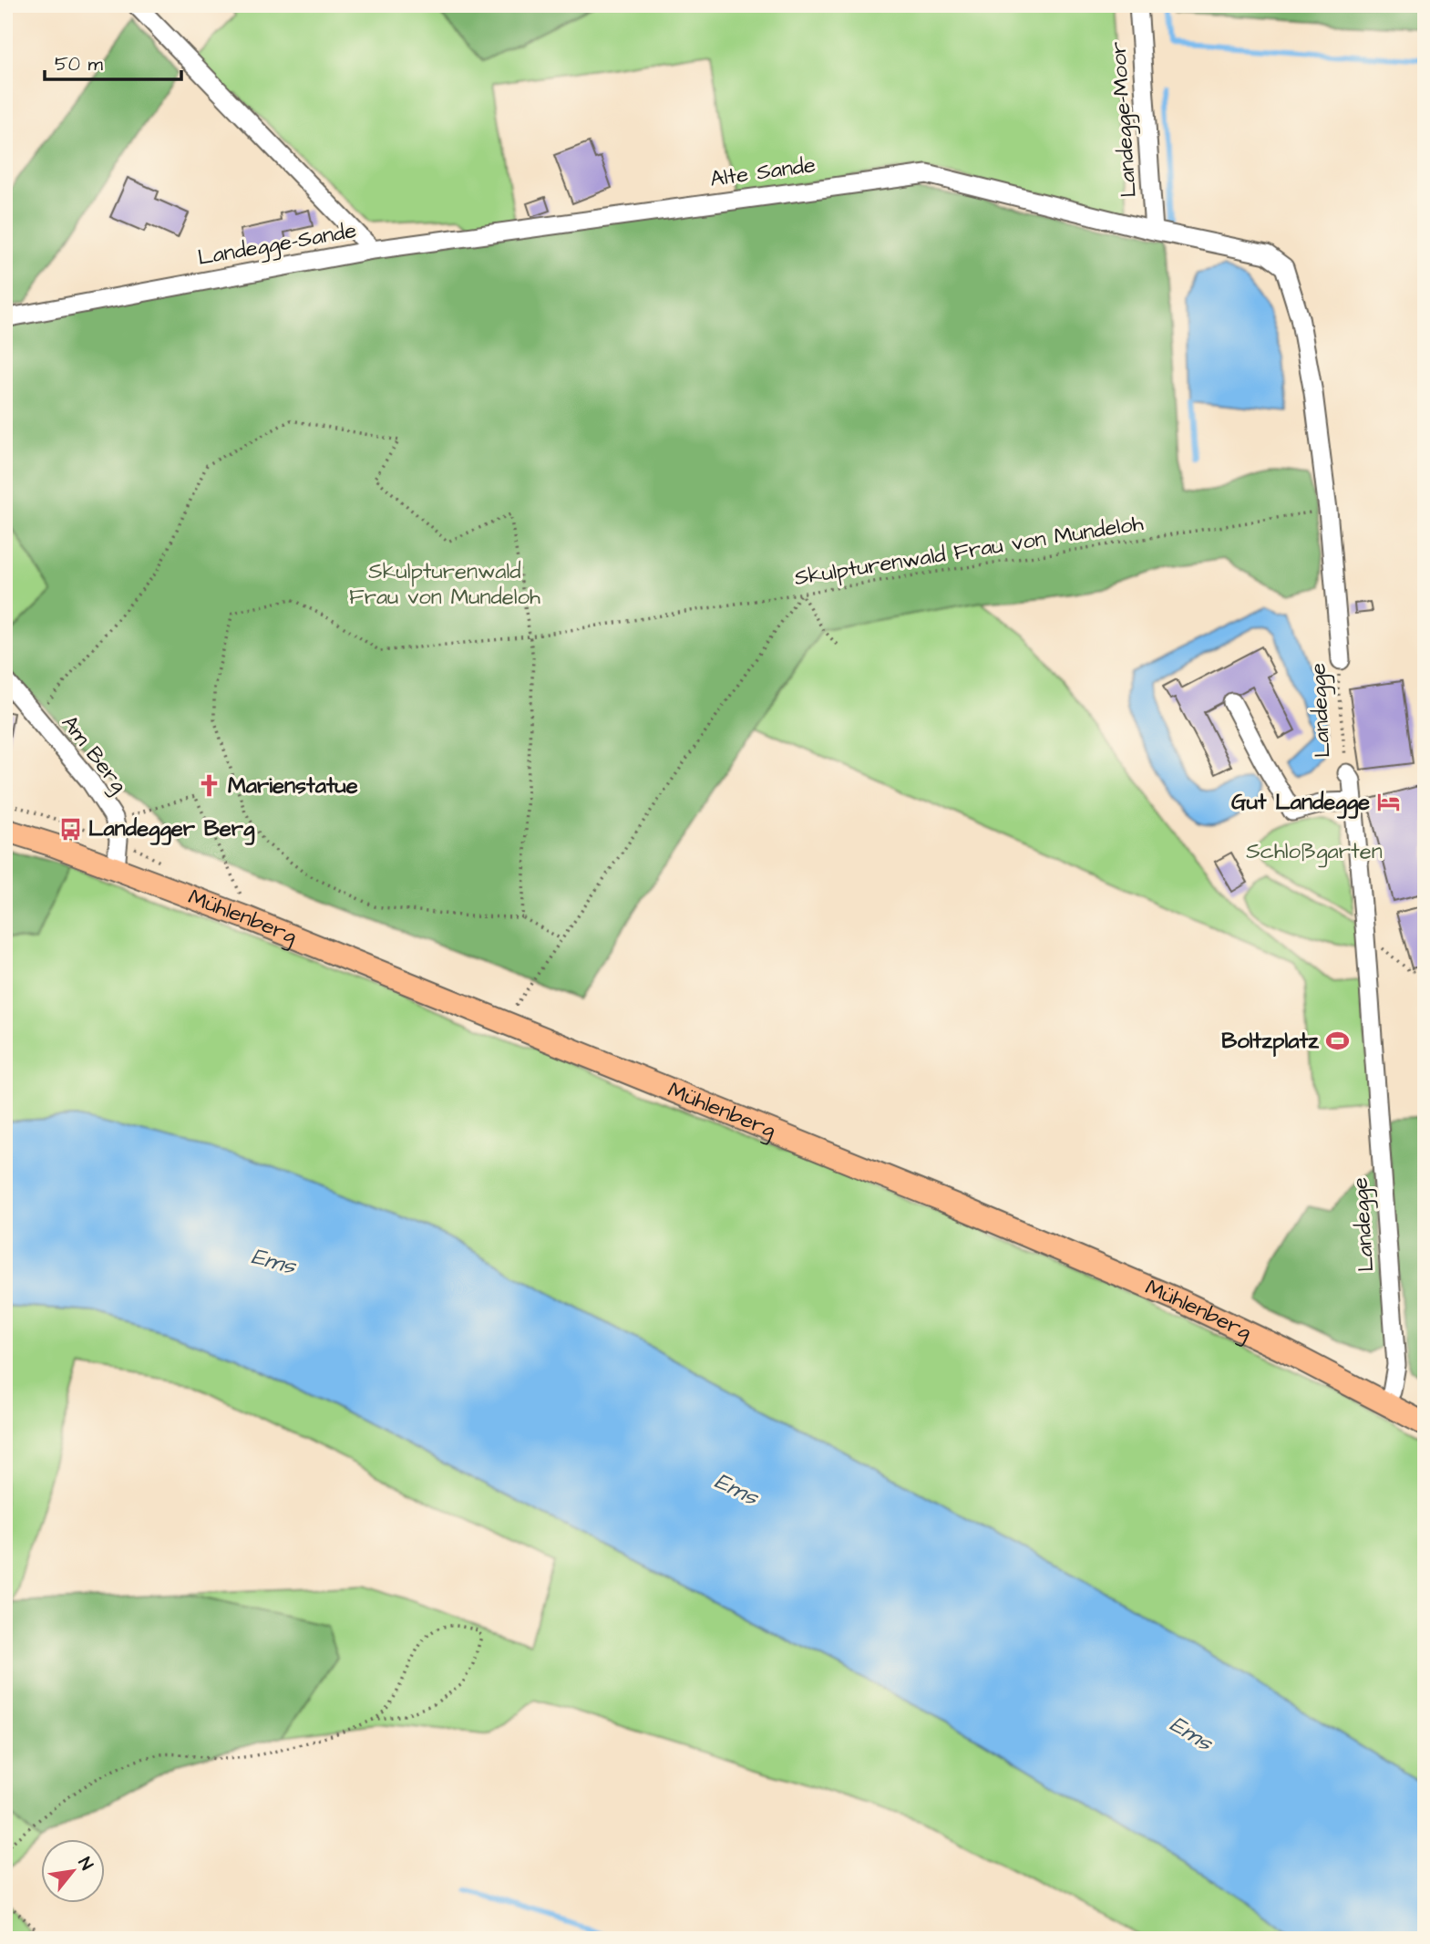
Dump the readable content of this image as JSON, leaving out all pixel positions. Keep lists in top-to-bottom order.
{
  "streets": {
    "main road": ["Mühlenberg"],
    "street": [
      "Landegge-Moor",
      "Alte Sande",
      "Landegge-Sande",
      "Landegge",
      "Am Berg"
    ],
    "path": ["Skulpturenwald Frau von Mundeloh"]
  },
  "crossings": [
    ["Landegge-Moor", "Alte Sande"],
    ["Landegge-Moor", "Landegge"],
    ["Alte Sande", "Landegge-Sande"],
    ["Alte Sande", "Landegge"],
    ["Skulpturenwald Frau von Mundeloh", "Landegge"],
    ["Landegge", "Mühlenberg"],
    ["Am Berg", "Mühlenberg"]
  ],
  "water": ["Ems"],
  "parks": ["Skulpturenwald Frau von Mundeloh", "Schloßgarten"],
  "places": {
    "church": ["Marienstatue"],
    "hotel": ["Gut Landegge"],
    "bus stop": ["Landegger Berg"],
    "sports": ["Boltzplatz"]
  },
  "scale_bar": "50 m",
  "north": "top right"
}
